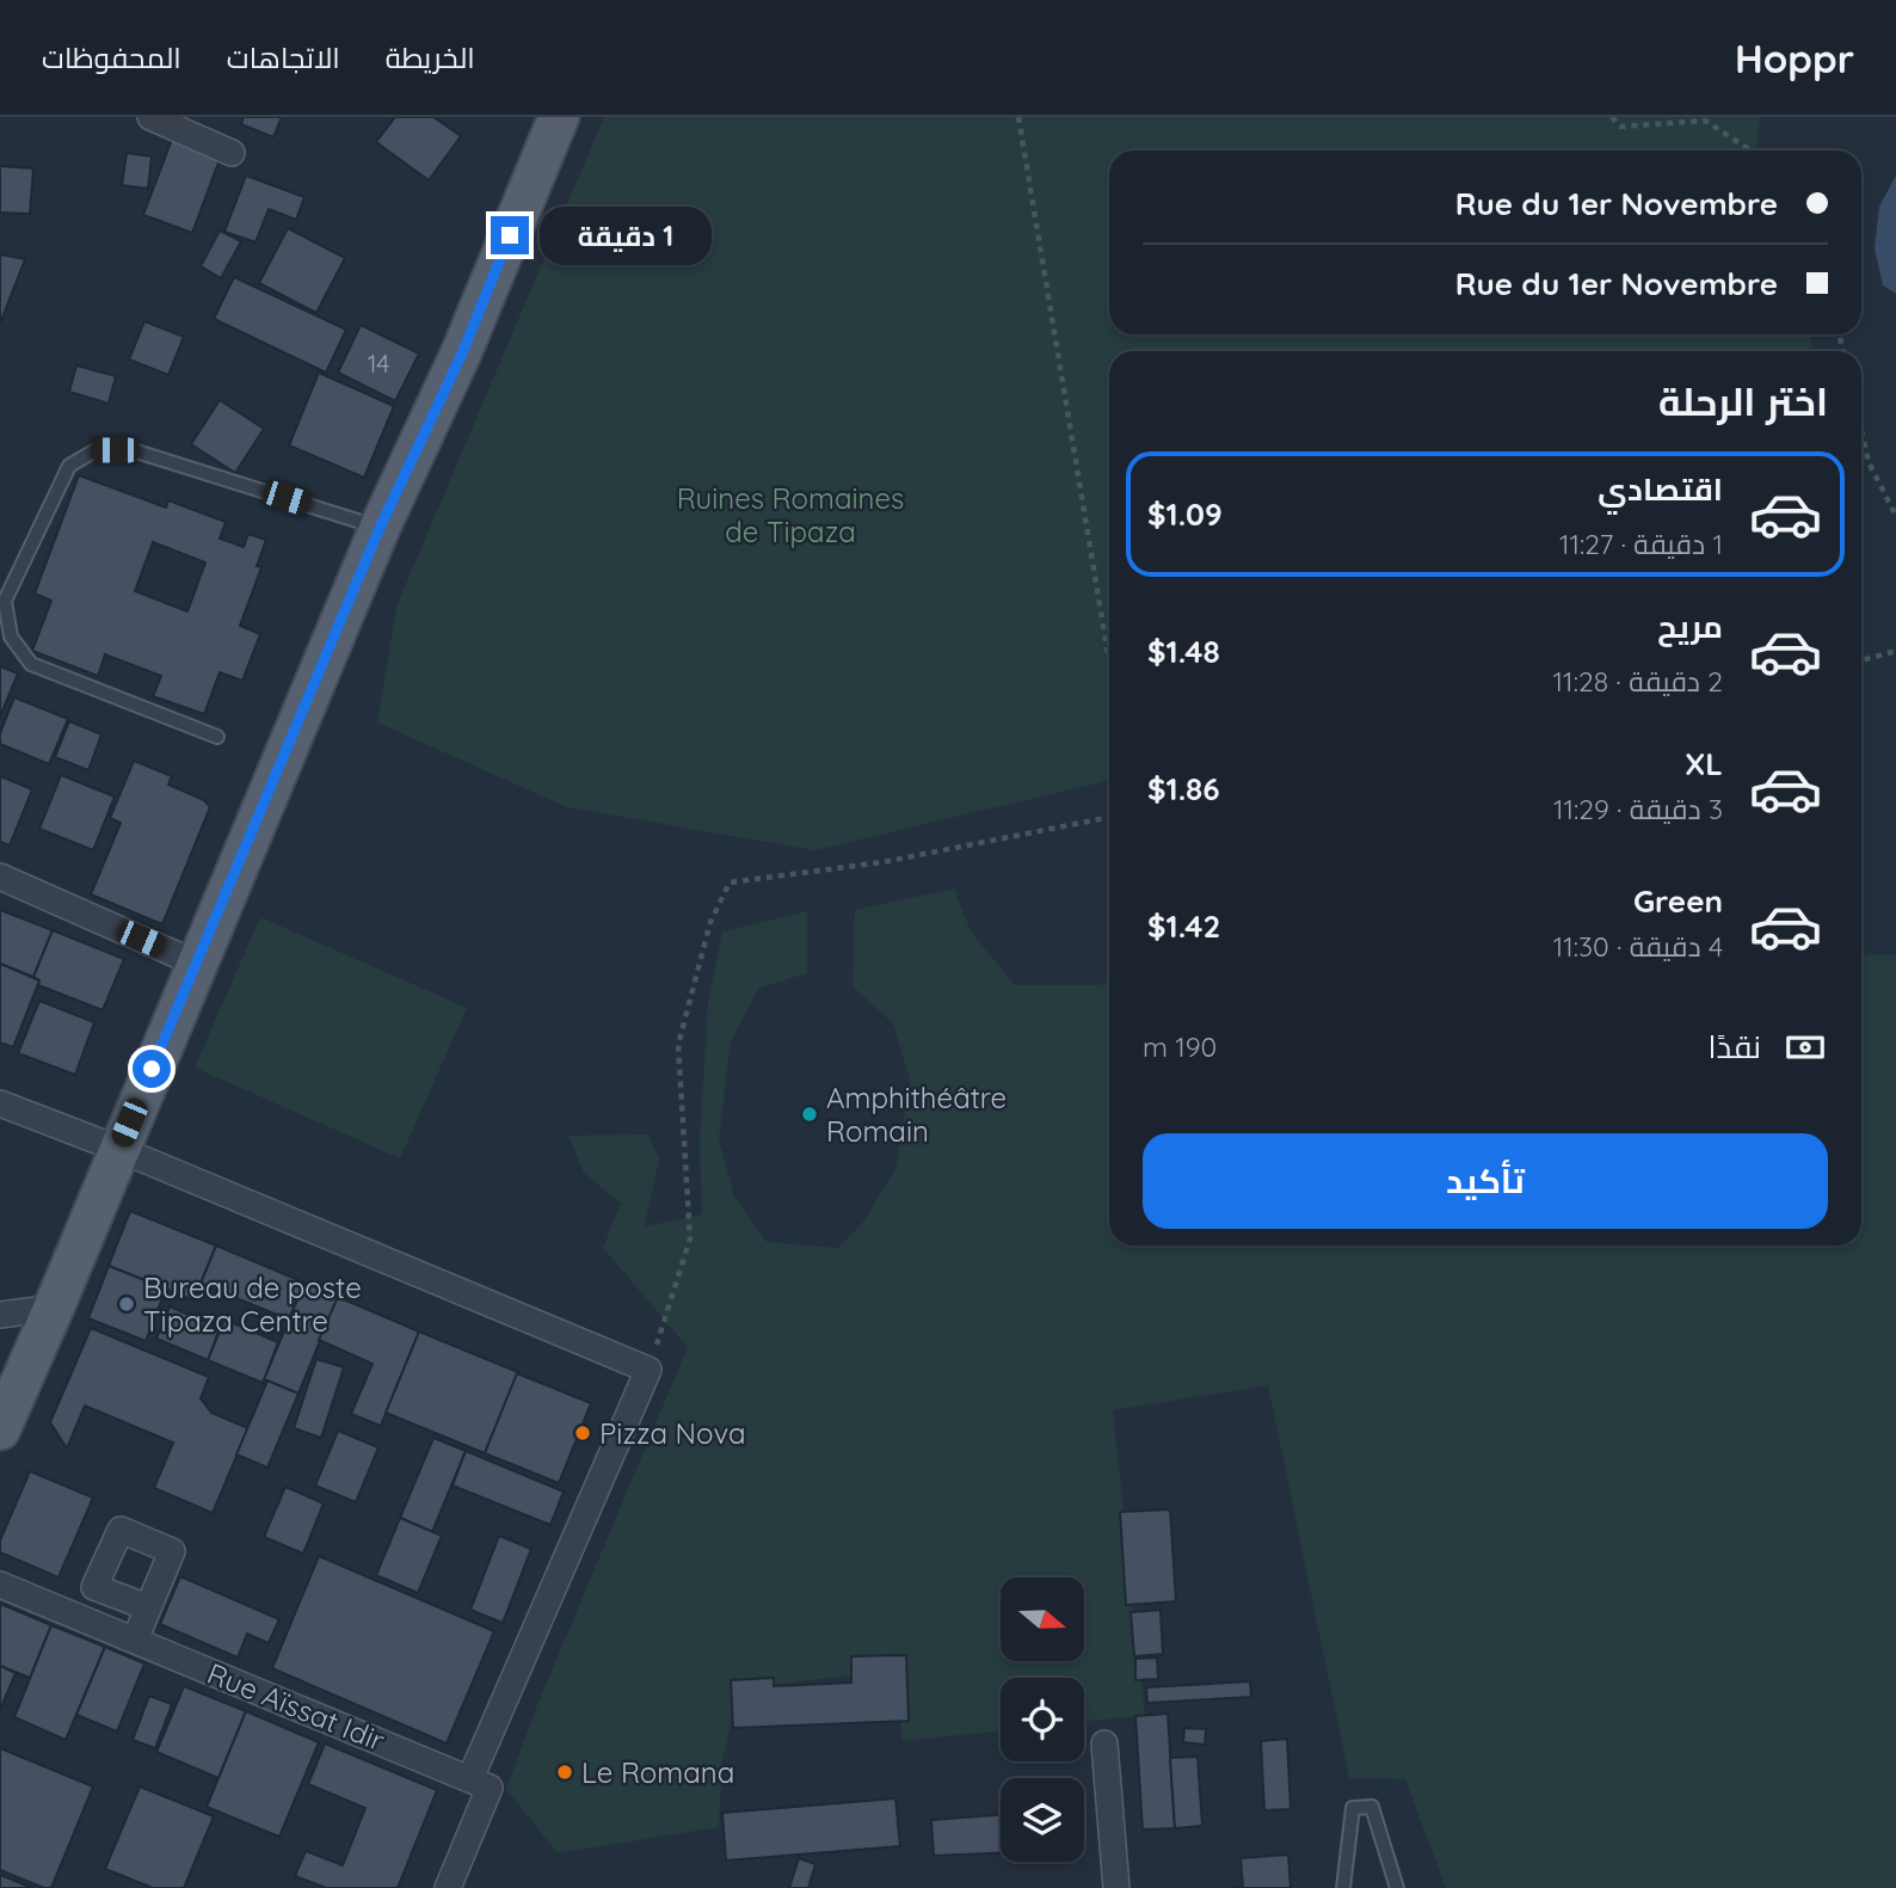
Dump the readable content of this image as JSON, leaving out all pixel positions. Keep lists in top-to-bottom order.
{
  "streets": {
    "street": ["Rue Aïssat Idir"]
  },
  "parks": ["Ruines Romaines de Tipaza"],
  "places": [
    "Amphithéâtre Romain",
    "Bureau de poste Tipaza Centre",
    "Pizza Nova",
    "Le Romana"
  ],
  "house_numbers": ["14"],
  "north": "right",
  "page": {
    "header": "Hoppr",
    "nav": ["الخريطة", "الاتجاهات", "المحفوظات"],
    "banner": ["Rue du 1er Novembre", "Rue du 1er Novembre"],
    "bubble": "1 دقيقة",
    "heading": "اختر الرحلة",
    "list": [
      {
        "name": "اقتصادي",
        "note": "1 دقيقة · 11:27",
        "value": "$1.09"
      },
      {
        "name": "مريح",
        "note": "2 دقيقة · 11:28",
        "value": "$1.48"
      },
      {
        "name": "XL",
        "note": "3 دقيقة · 11:29",
        "value": "$1.86"
      },
      {
        "name": "Green",
        "note": "4 دقيقة · 11:30",
        "value": "$1.42"
      }
    ],
    "pay": ["نقدًا", "190 m"],
    "buttons": "تأكيد"
  }
}
